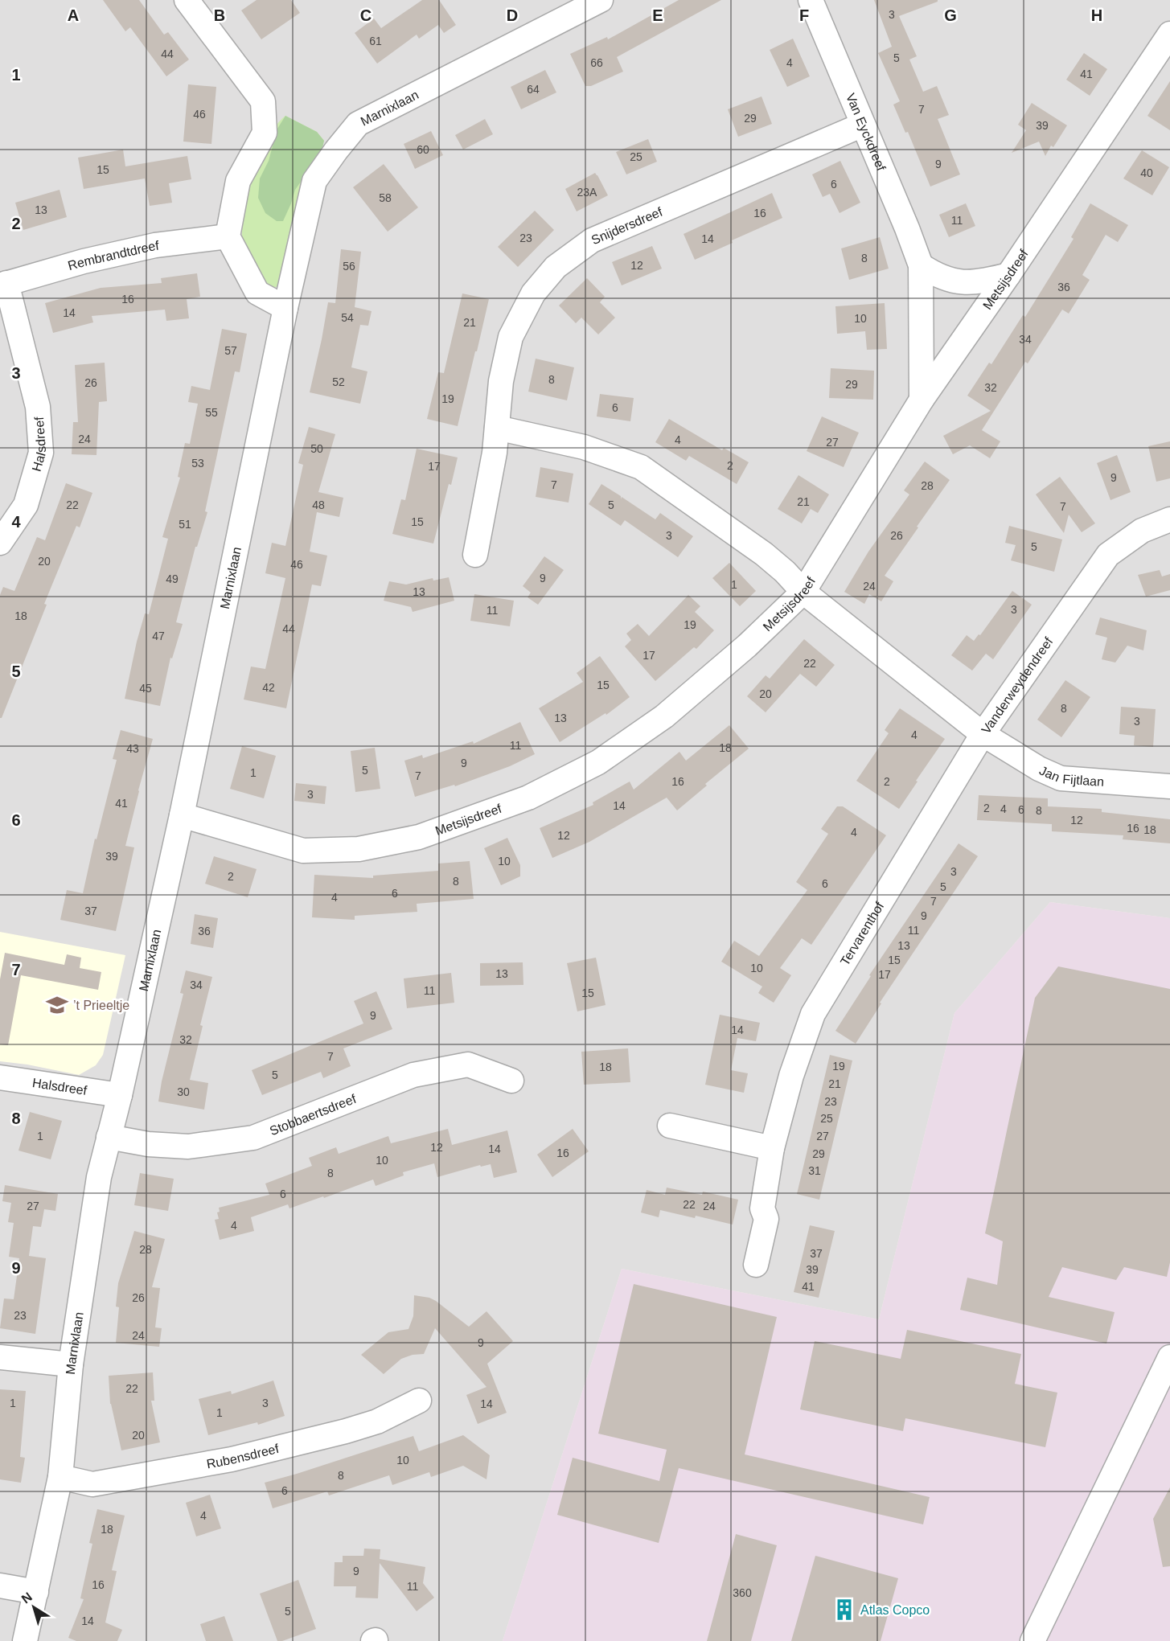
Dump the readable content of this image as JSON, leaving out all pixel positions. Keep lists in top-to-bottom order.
{
  "streets": {
    "street": [
      "Marnixlaan",
      "Van Eyckdreef",
      "Snijdersdreef",
      "Rembrandtdreef",
      "Metsijsdreef",
      "Halsdreef",
      "Vanderweydendreef",
      "Jan Fijtlaan",
      "Tervarenthof",
      "Stobbaertsdreef",
      "Rubensdreef"
    ]
  },
  "crossings": [
    ["Marnixlaan", "Metsijsdreef"],
    ["Marnixlaan", "Halsdreef"],
    ["Marnixlaan", "Stobbaertsdreef"],
    ["Marnixlaan", "Rubensdreef"],
    ["Van Eyckdreef", "Snijdersdreef"],
    ["Van Eyckdreef", "Metsijsdreef"],
    ["Rembrandtdreef", "Halsdreef"],
    ["Metsijsdreef", "Vanderweydendreef"],
    ["Vanderweydendreef", "Jan Fijtlaan"],
    ["Vanderweydendreef", "Tervarenthof"],
    ["Jan Fijtlaan", "Tervarenthof"]
  ],
  "places": {
    "school or university": ["’t Prieeltje"],
    "building": ["Atlas Copco"]
  },
  "house_numbers": [
    "3",
    "61",
    "44",
    "5",
    "66",
    "4",
    "41",
    "64",
    "7",
    "46",
    "29",
    "39",
    "60",
    "25",
    "9",
    "15",
    "40",
    "6",
    "23A",
    "58",
    "13",
    "16",
    "11",
    "23",
    "14",
    "8",
    "12",
    "56",
    "36",
    "16",
    "14",
    "54",
    "10",
    "21",
    "34",
    "57",
    "8",
    "52",
    "26",
    "29",
    "32",
    "19",
    "6",
    "55",
    "24",
    "4",
    "27",
    "50",
    "53",
    "2",
    "17",
    "9",
    "7",
    "28",
    "21",
    "22",
    "48",
    "5",
    "7",
    "15",
    "51",
    "3",
    "26",
    "5",
    "20",
    "46",
    "9",
    "49",
    "1",
    "24",
    "13",
    "3",
    "11",
    "18",
    "19",
    "44",
    "47",
    "17",
    "22",
    "15",
    "42",
    "45",
    "20",
    "8",
    "13",
    "3",
    "4",
    "11",
    "18",
    "43",
    "9",
    "5",
    "1",
    "7",
    "16",
    "2",
    "3",
    "41",
    "14",
    "2",
    "4",
    "6",
    "8",
    "12",
    "16",
    "18",
    "4",
    "12",
    "39",
    "10",
    "3",
    "2",
    "8",
    "6",
    "5",
    "6",
    "4",
    "7",
    "37",
    "9",
    "11",
    "36",
    "13",
    "15",
    "10",
    "13",
    "17",
    "34",
    "11",
    "15",
    "9",
    "14",
    "32",
    "7",
    "19",
    "18",
    "5",
    "21",
    "30",
    "23",
    "25",
    "1",
    "27",
    "12",
    "14",
    "16",
    "29",
    "10",
    "31",
    "8",
    "6",
    "22",
    "27",
    "24",
    "4",
    "28",
    "37",
    "39",
    "41",
    "26",
    "23",
    "24",
    "9",
    "22",
    "1",
    "3",
    "14",
    "1",
    "20",
    "10",
    "8",
    "6",
    "4",
    "18",
    "9",
    "16",
    "11",
    "360",
    "5",
    "14"
  ],
  "north": "top left",
  "grid": {
    "columns": [
      "A",
      "B",
      "C",
      "D",
      "E",
      "F",
      "G",
      "H"
    ],
    "rows": [
      "1",
      "2",
      "3",
      "4",
      "5",
      "6",
      "7",
      "8",
      "9"
    ]
  }
}
